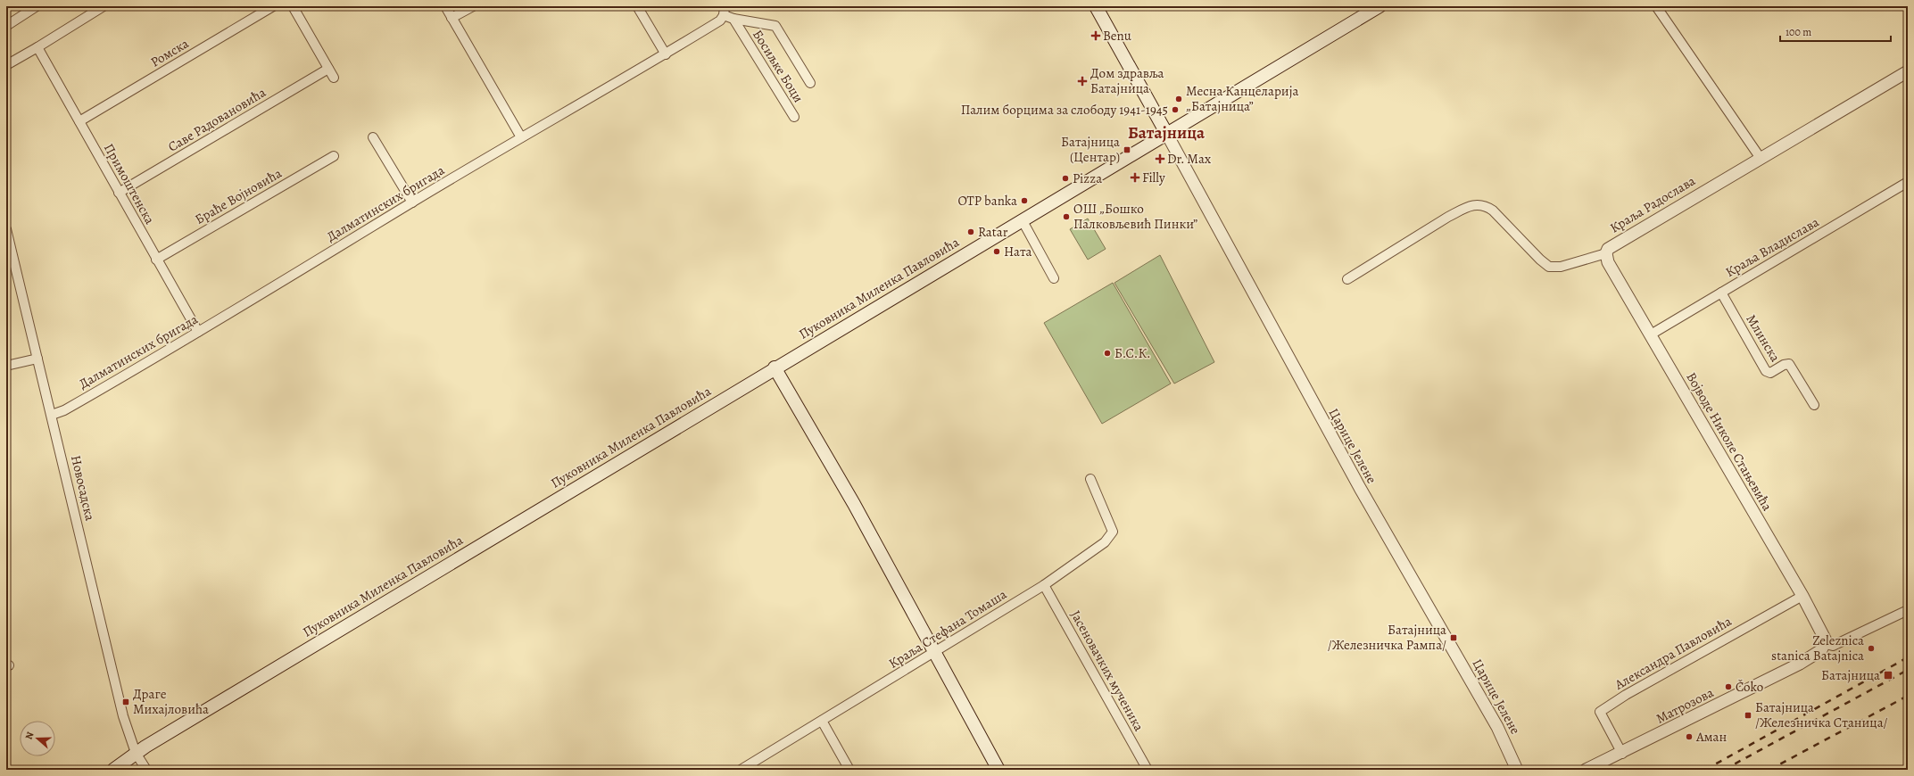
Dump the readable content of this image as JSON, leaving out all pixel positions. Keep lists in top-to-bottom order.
{
  "streets": {
    "main road": ["Пуковника Миленка Павловића"],
    "street": [
      "Ромска",
      "Босиљке Боци",
      "Саве Радовановића",
      "Примоштенска",
      "Браће Војновића",
      "Далматинских бригада",
      "Краља Радослава",
      "Краља Владислава",
      "Млинска",
      "Војводе Николе Стањевића",
      "Царице Јелене",
      "Новосадска",
      "Краља Стефана Томаша",
      "Александра Павловића",
      "Јасеновачких мученика",
      "Матрозова"
    ]
  },
  "crossings": [
    ["Ромска", "Примоштенска"],
    ["Саве Радовановића", "Примоштенска"],
    ["Примоштенска", "Браће Војновића"],
    ["Примоштенска", "Далматинских бригада"],
    ["Далматинских бригада", "Новосадска"],
    ["Краља Радослава", "Војводе Николе Стањевића"],
    ["Краља Владислава", "Млинска"],
    ["Краља Владислава", "Војводе Николе Стањевића"],
    ["Пуковника Миленка Павловића", "Царице Јелене"],
    ["Пуковника Миленка Павловића", "Новосадска"],
    ["Војводе Николе Стањевића", "Александра Павловића"],
    ["Војводе Николе Стањевића", "Матрозова"],
    ["Краља Стефана Томаша", "Јасеновачких мученика"],
    ["Александра Павловића", "Матрозова"]
  ],
  "districts": ["Батајница"],
  "places": {
    "health": [
      "Benu",
      "Дом здравља Батајница",
      "Dr. Max",
      "Filly"
    ],
    "other": [
      "Месна Канцеларија „Батајница”",
      "Палим борцима за слободу 1941-1945",
      "Pizza",
      "OTP banka",
      "ОШ „Бошко Палковљевић Пинки”",
      "Ratar",
      "Ната",
      "Б.С.К.",
      "Zeleznica stanica Batajnica",
      "Čoko",
      "Аман"
    ],
    "transit": [
      "Батајница (Центар)",
      "Батајница /Железничка Рампа/",
      "Батајница",
      "Драге Михајловића",
      "Батајница /Железничка Станица/"
    ]
  },
  "scale_bar": "100 m",
  "north": "left"
}
